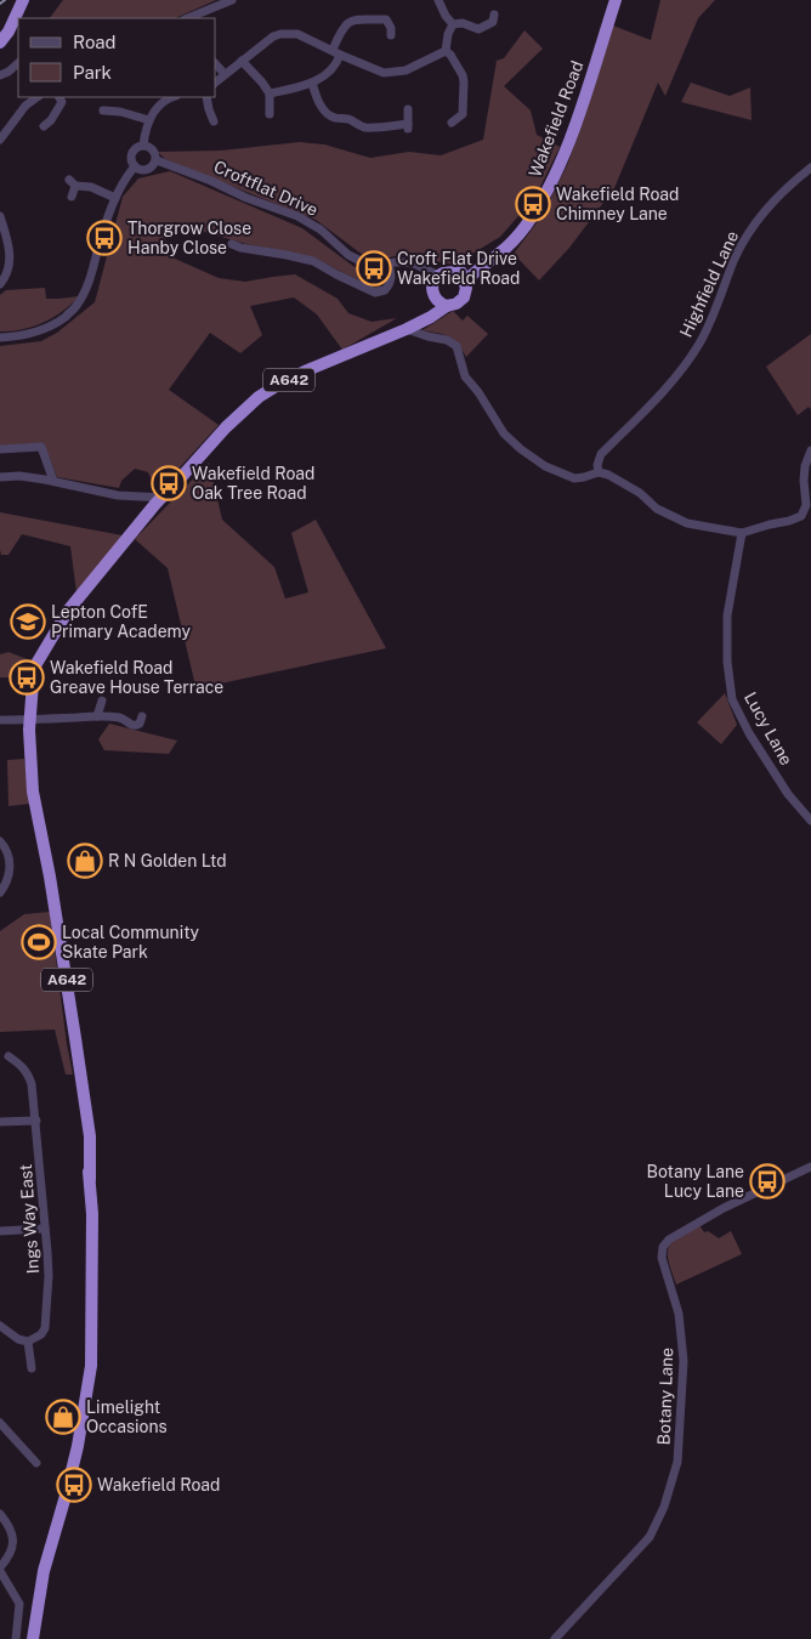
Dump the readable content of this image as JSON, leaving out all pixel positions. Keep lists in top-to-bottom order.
{
  "streets": {
    "highway": ["Wakefield Road", "A642"],
    "street": [
      "Croftflat Drive",
      "Highfield Lane",
      "Lucy Lane",
      "Ings Way East",
      "Botany Lane"
    ]
  },
  "crossings": [
    ["Wakefield Road", "Croftflat Drive"]
  ],
  "places": {
    "bus stop": [
      "Wakefield Road Chimney Lane",
      "Thorgrow Close Hanby Close",
      "Croft Flat Drive Wakefield Road",
      "Wakefield Road Oak Tree Road",
      "Wakefield Road Greave House Terrace",
      "Botany Lane Lucy Lane",
      "Wakefield Road"
    ],
    "school or university": ["Lepton CofE Primary Academy"],
    "shop": ["R N Golden Ltd", "Limelight Occasions"],
    "sports": ["Local Community Skate Park"]
  },
  "legend": ["Road", "Park"]
}
